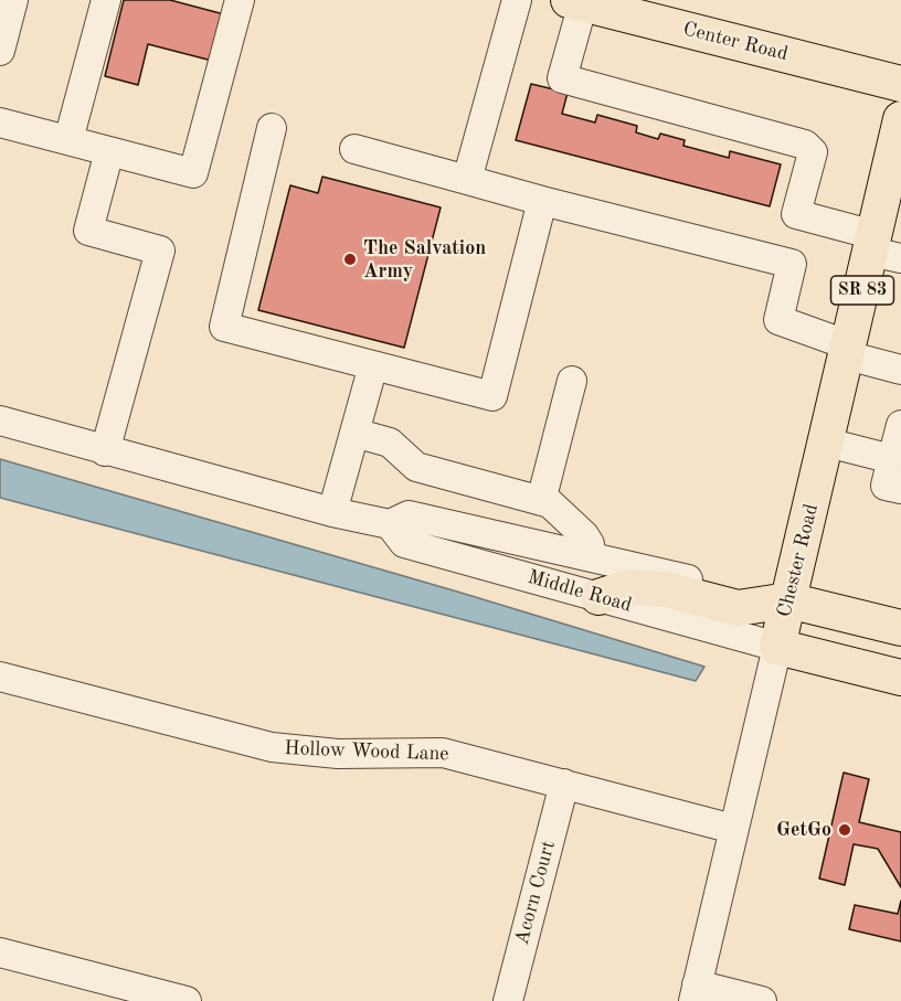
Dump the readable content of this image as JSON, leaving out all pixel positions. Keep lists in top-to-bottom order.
{
  "streets": {
    "main road": ["Center Road", "SR 83", "Chester Road"],
    "street": ["Middle Road", "Hollow Wood Lane", "Acorn Court"]
  },
  "crossings": [
    ["Chester Road", "Middle Road"],
    ["Chester Road", "Hollow Wood Lane"],
    ["Hollow Wood Lane", "Acorn Court"]
  ],
  "places": ["The Salvation Army", "GetGo"]
}
